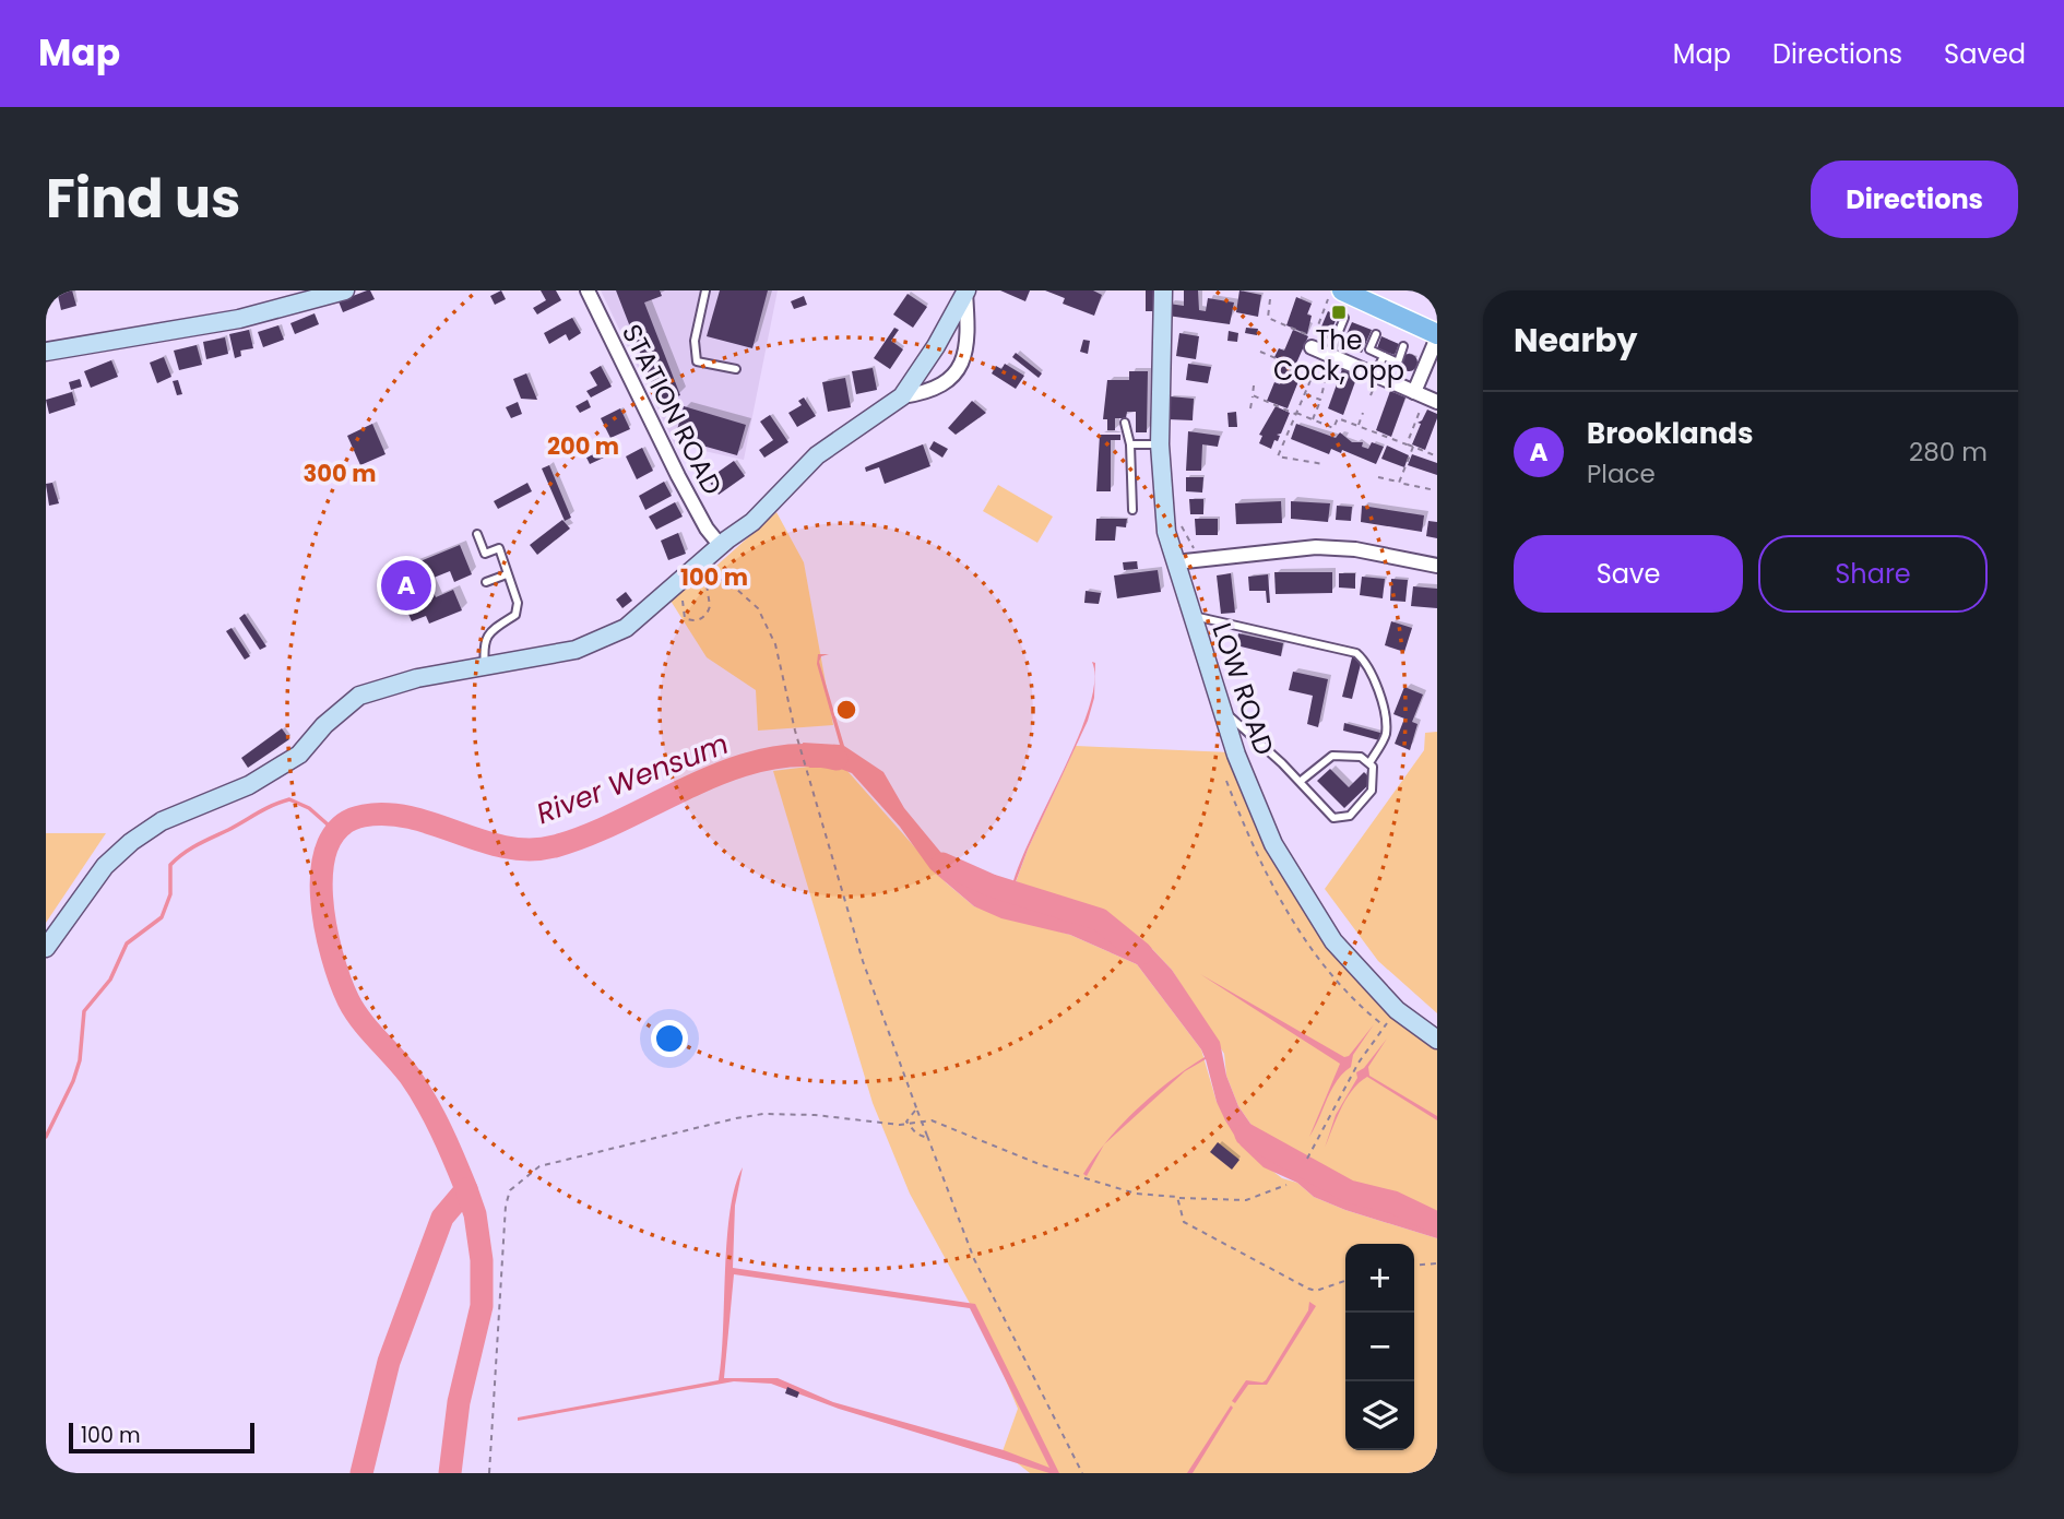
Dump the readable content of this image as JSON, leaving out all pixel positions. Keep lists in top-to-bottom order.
{
  "streets": {
    "street": ["STATION ROAD", "LOW ROAD"]
  },
  "water": ["River Wensum"],
  "places": {
    "transit": ["The Cock, opp"]
  },
  "scale_bar": "100 m",
  "page": {
    "header": "Map",
    "nav": ["Map", "Directions", "Saved"],
    "title": "Find us",
    "buttons": [
      "Directions",
      ["Save", "Share"]
    ],
    "heading": "Nearby",
    "list": [
      {
        "mark": "A",
        "name": "Brooklands",
        "note": "Place",
        "value": "280 m"
      }
    ],
    "pins": "A",
    "map_buttons": ["+", "−"],
    "scale": "100 m"
  },
  "rings": ["200 m", "300 m", "100 m"]
}
